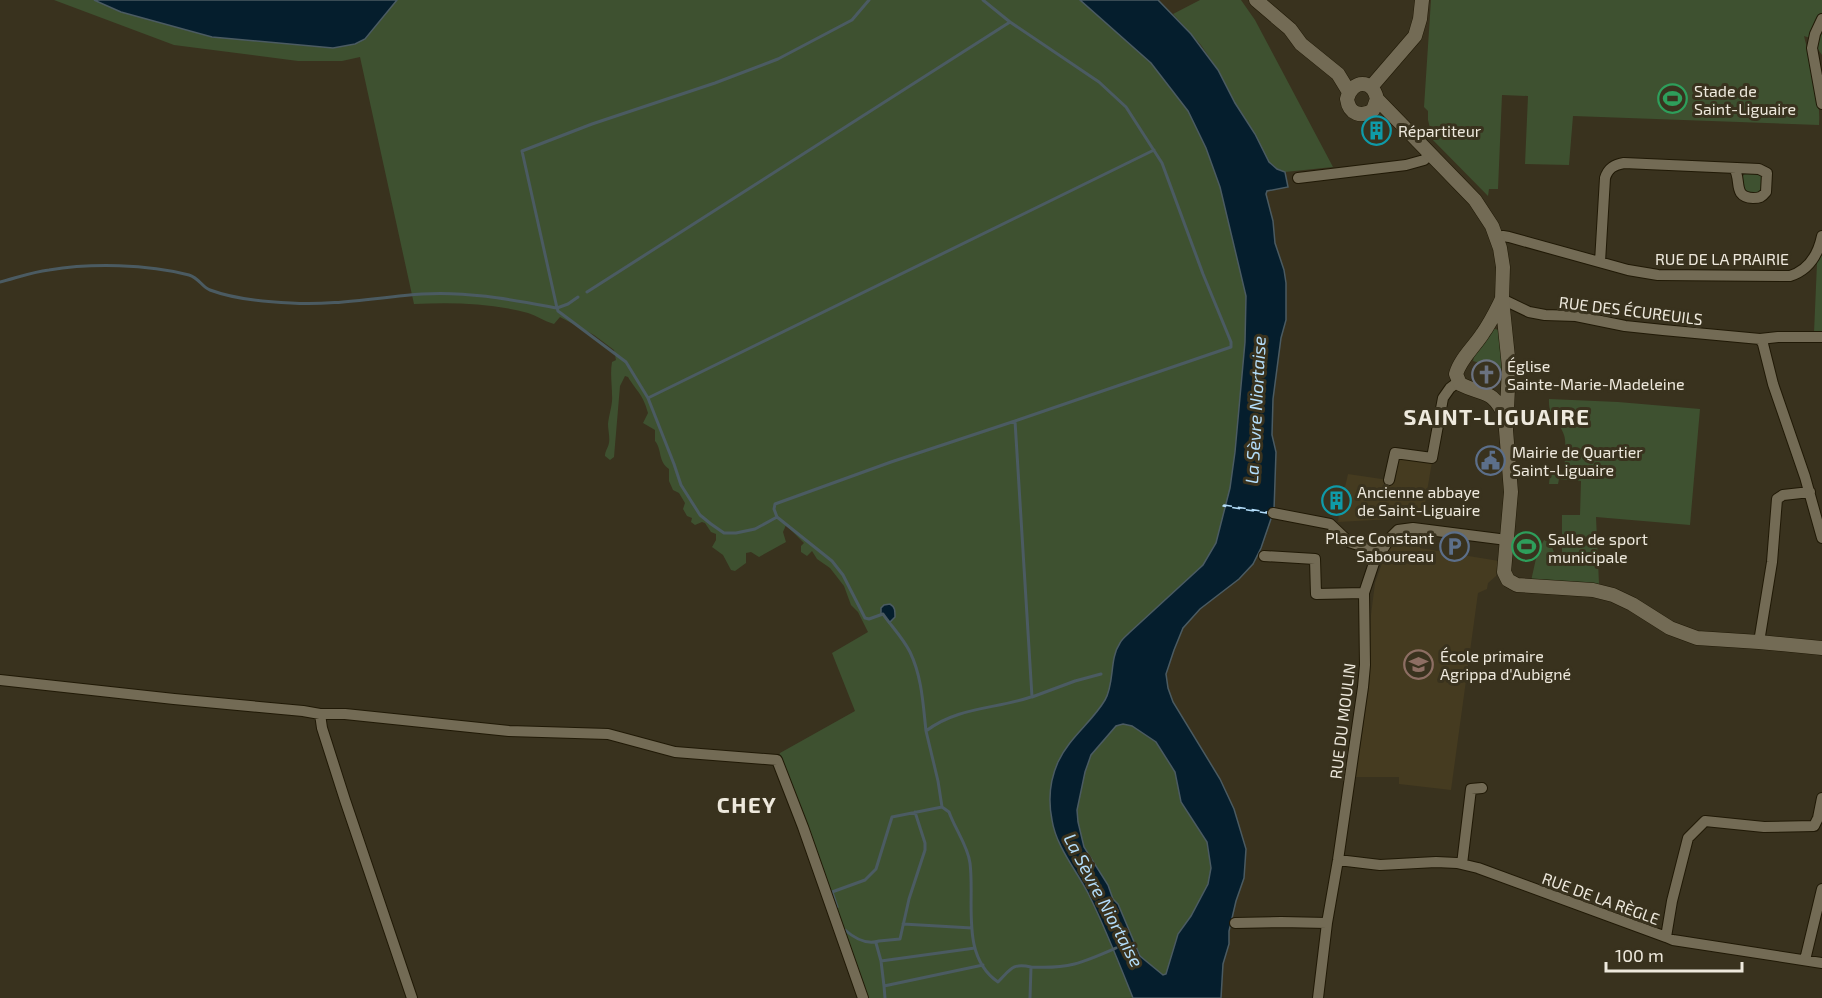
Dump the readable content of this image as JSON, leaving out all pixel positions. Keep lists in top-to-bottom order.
{
  "streets": {
    "street": [
      "RUE DE LA PRAIRIE",
      "RUE DES ÉCUREUILS",
      "RUE DU MOULIN",
      "RUE DE LA RÈGLE"
    ]
  },
  "crossings": [
    ["RUE DU MOULIN", "RUE DE LA RÈGLE"]
  ],
  "districts": ["SAINT-LIGUAIRE", "CHEY"],
  "water": ["La Sèvre Niortaise"],
  "places": {
    "sports": ["Stade de Saint-Liguaire", "Salle de sport municipale"],
    "building": ["Répartiteur", "Ancienne abbaye de Saint-Liguaire"],
    "church": ["Église Sainte-Marie-Madeleine"],
    "public building": ["Mairie de Quartier Saint-Liguaire"],
    "parking": ["Place Constant Saboureau"],
    "school or university": ["École primaire Agrippa d'Aubigné"]
  },
  "scale_bar": "100 m"
}
